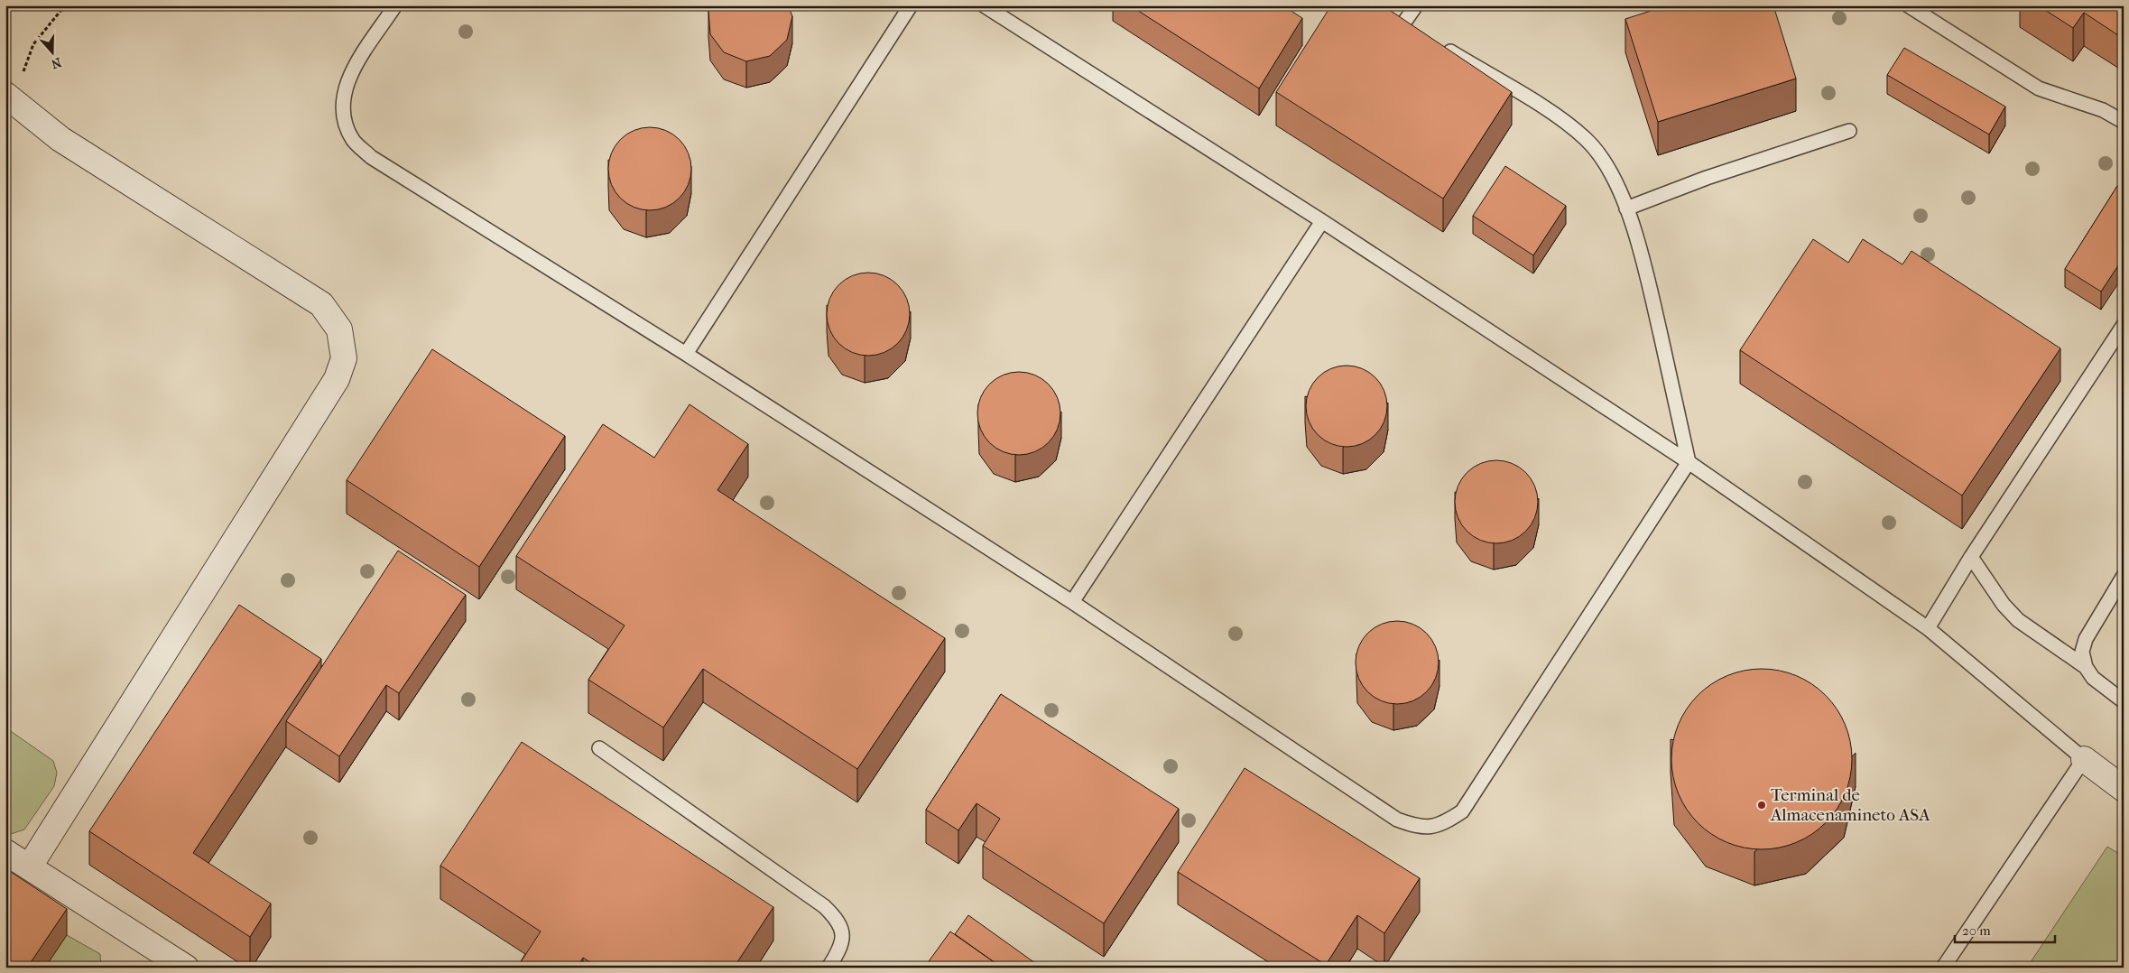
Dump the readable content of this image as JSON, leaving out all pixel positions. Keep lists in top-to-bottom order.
{
  "places": ["Terminal de Almacenamineto ASA"],
  "scale_bar": "20 m",
  "north": "bottom"
}
